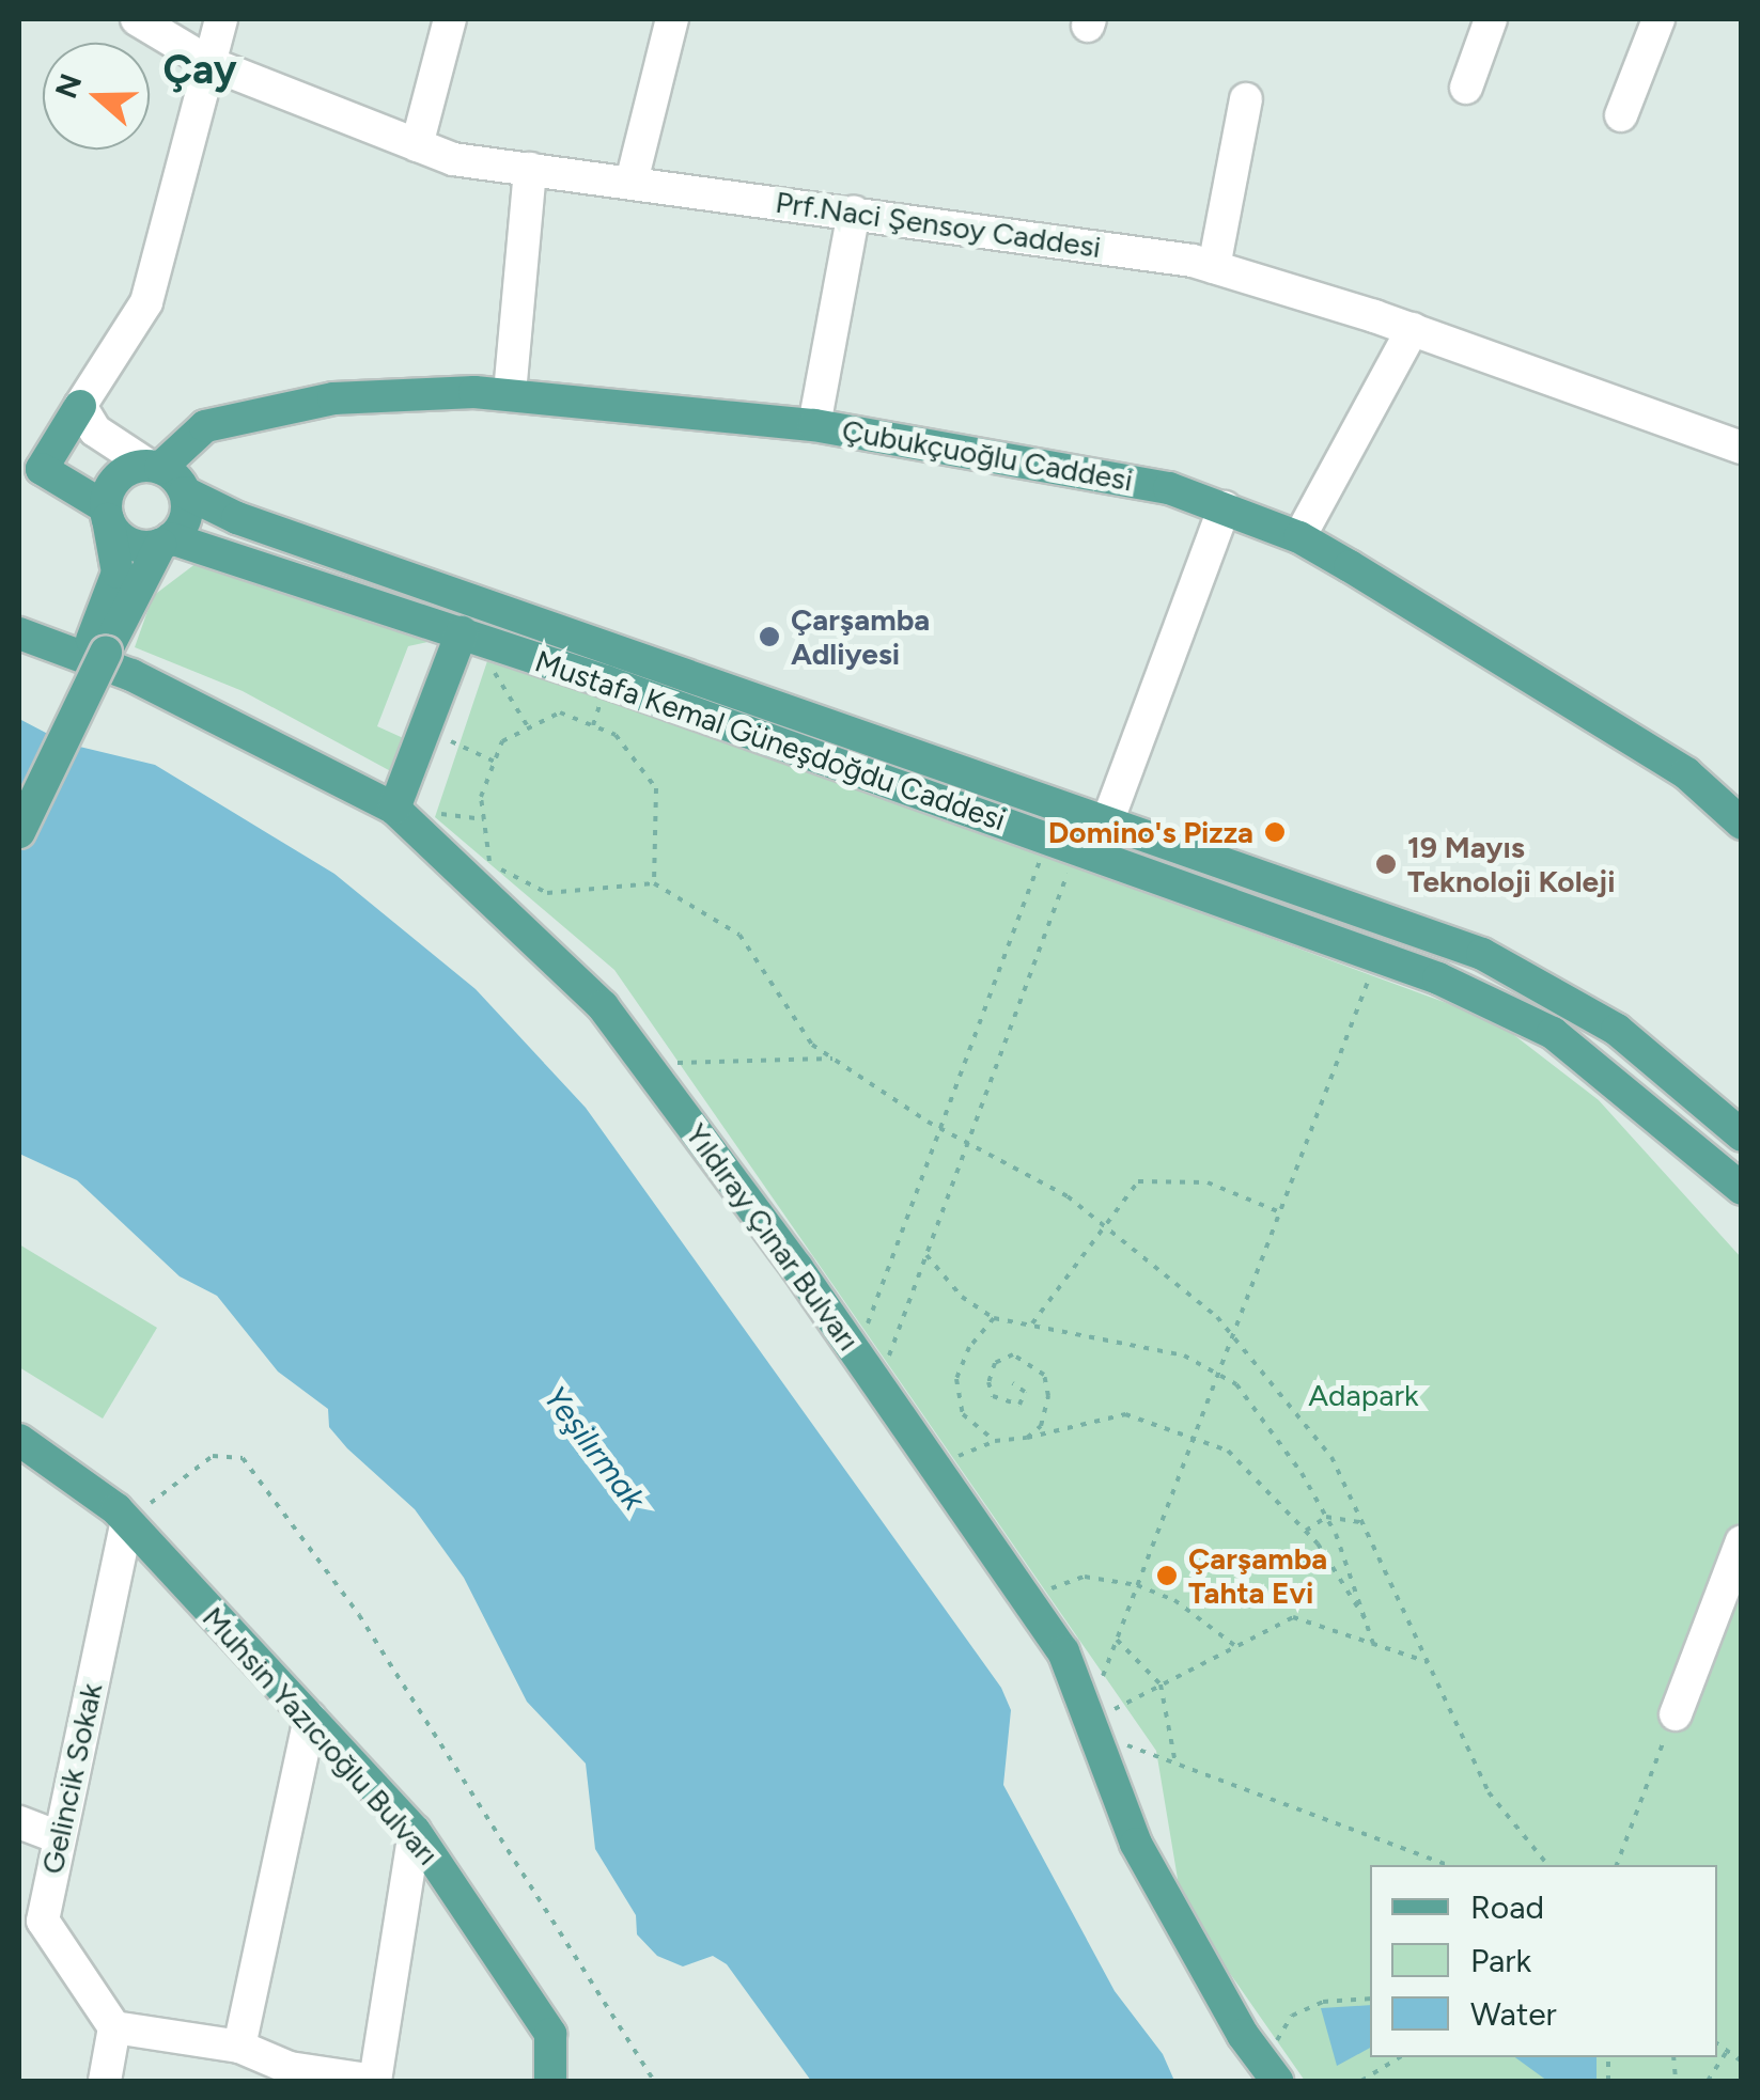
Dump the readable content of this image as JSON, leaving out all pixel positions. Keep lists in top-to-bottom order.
{
  "streets": {
    "main road": [
      "Çubukçuoğlu Caddesi",
      "Mustafa Kemal Güneşdoğdu Caddesi",
      "Yıldıray Çınar Bulvarı",
      "Muhsin Yazıcıoğlu Bulvarı"
    ],
    "street": ["Prf.Naci Şensoy Caddesi", "Gelincik Sokak"]
  },
  "crossings": [
    ["Çubukçuoğlu Caddesi", "Mustafa Kemal Güneşdoğdu Caddesi"],
    ["Muhsin Yazıcıoğlu Bulvarı", "Gelincik Sokak"]
  ],
  "districts": ["Çay"],
  "water": ["Yeşilırmak"],
  "parks": ["Adapark"],
  "places": [
    "Çarşamba Adliyesi",
    "Domino's Pizza",
    "19 Mayıs Teknoloji Koleji",
    "Çarşamba Tahta Evi"
  ],
  "legend": ["Road", "Park", "Water"],
  "north": "left"
}
